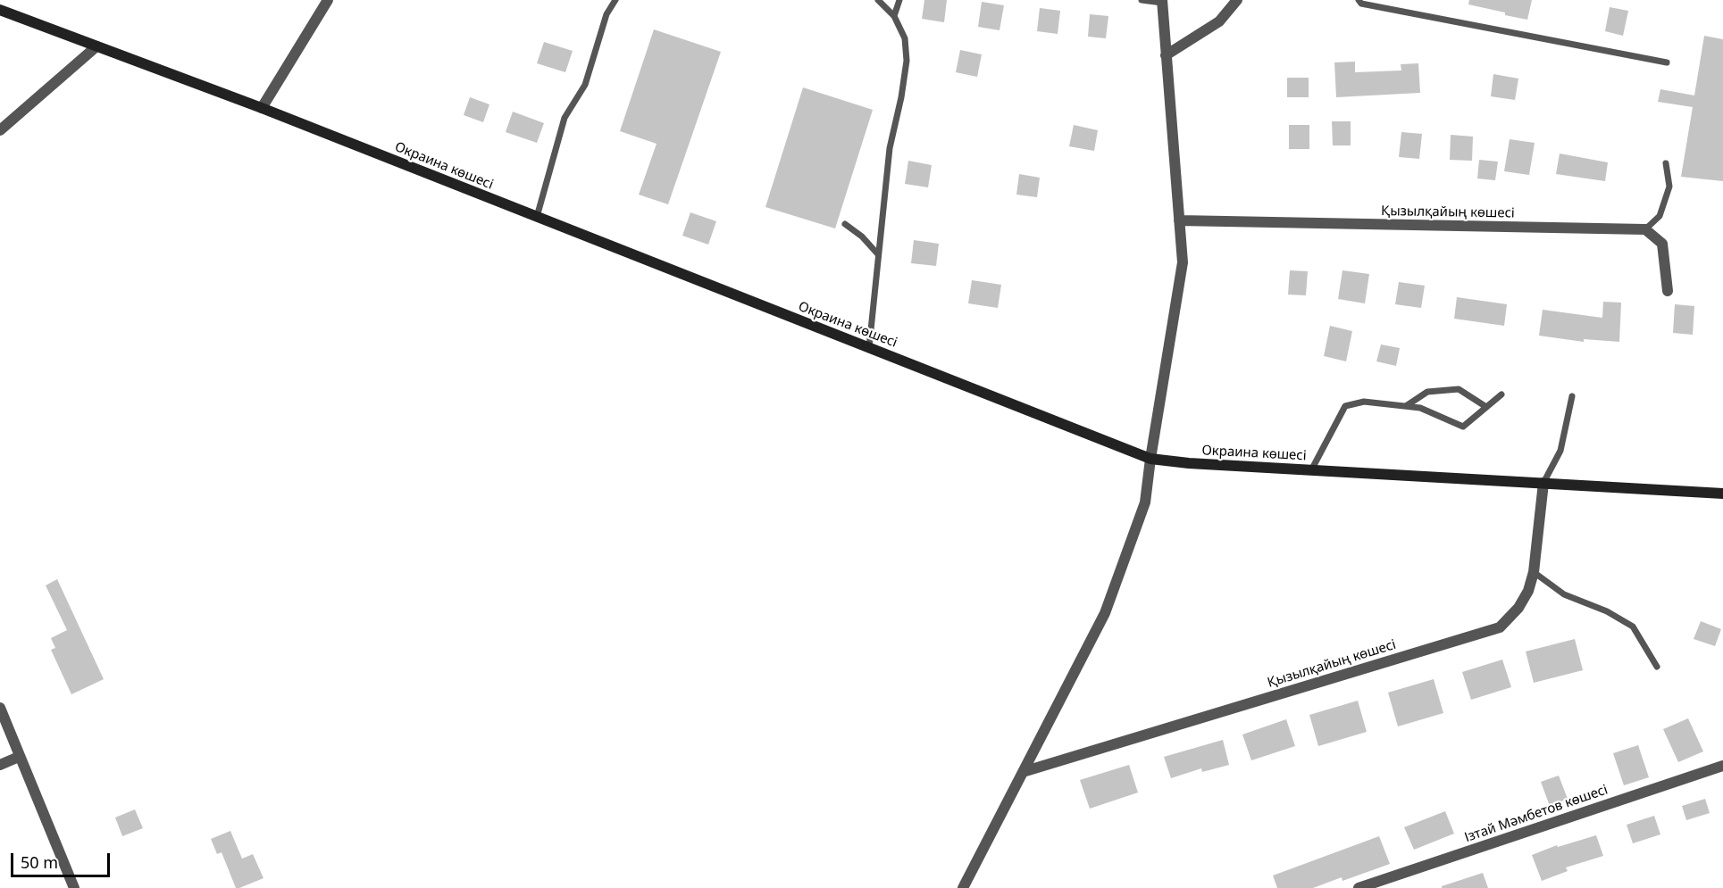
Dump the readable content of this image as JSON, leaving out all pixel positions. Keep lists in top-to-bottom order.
{
  "streets": {
    "street": ["Окраина көшесі", "Қызылқайың көшесі", "Ізтай Мәмбетов көшесі"]
  },
  "crossings": [
    ["Окраина көшесі", "Қызылқайың көшесі"]
  ],
  "scale_bar": "50 m"
}
